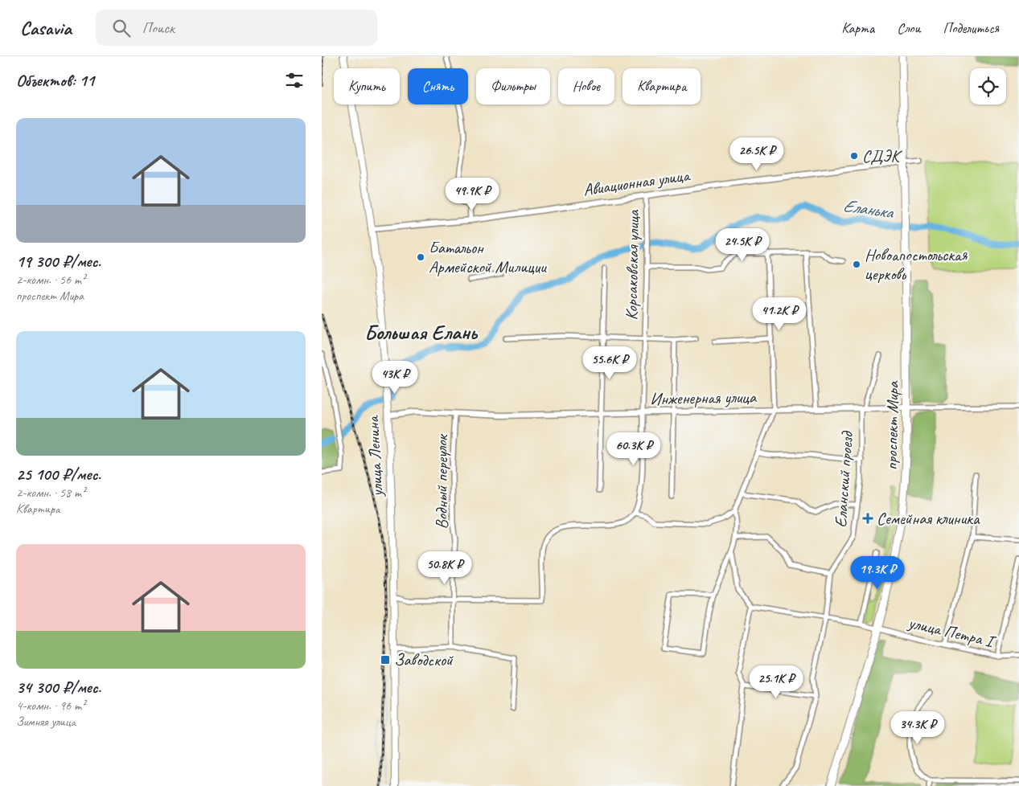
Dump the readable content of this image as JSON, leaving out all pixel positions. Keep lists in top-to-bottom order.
{
  "streets": {
    "main road": ["проспект Мира", "улица Ленина"],
    "street": [
      "Авиационная улица",
      "Корсаковская улица",
      "Инженерная улица",
      "Еланский проезд",
      "Водный переулок",
      "улица Петра I"
    ]
  },
  "crossings": [
    ["Авиационная улица", "Корсаковская улица"],
    ["Авиационная улица", "проспект Мира"],
    ["Авиационная улица", "улица Ленина"],
    ["Корсаковская улица", "Инженерная улица"],
    ["Инженерная улица", "проспект Мира"],
    ["Инженерная улица", "улица Ленина"],
    ["Инженерная улица", "Еланский проезд"],
    ["Инженерная улица", "Водный переулок"],
    ["проспект Мира", "улица Петра I"],
    ["Еланский проезд", "улица Петра I"]
  ],
  "districts": ["Большая Елань"],
  "water": ["Еланька"],
  "places": {
    "other": ["СДЭК", "Батальон Армейской Милиции", "Новоапостольская церковь"],
    "health": ["Семейная клиника"],
    "transit": ["Заводской"]
  },
  "page": {
    "header": "Casavia",
    "search": "Поиск",
    "nav": ["Карта", "Слои", "Поделиться"],
    "heading": "Объектов: 11",
    "chip": [
      "Купить",
      "Снять",
      "Фильтры",
      "Новое",
      "Квартира"
    ],
    "list": [
      {
        "name": "19 300 ₽/мес.",
        "note": "2-комн. · 56 m² · проспект Мира"
      },
      {
        "name": "25 100 ₽/мес.",
        "note": "2-комн. · 58 m² · Квартира"
      },
      {
        "name": "34 300 ₽/мес.",
        "note": "4-комн. · 96 m² · Зимняя улица"
      }
    ],
    "price": [
      "26.5K ₽",
      "49.9K ₽",
      "24.5K ₽",
      "41.2K ₽",
      "55.6K ₽",
      "43K ₽",
      "60.3K ₽",
      "50.8K ₽",
      "19.3K ₽",
      "25.1K ₽",
      "34.3K ₽"
    ]
  }
}
